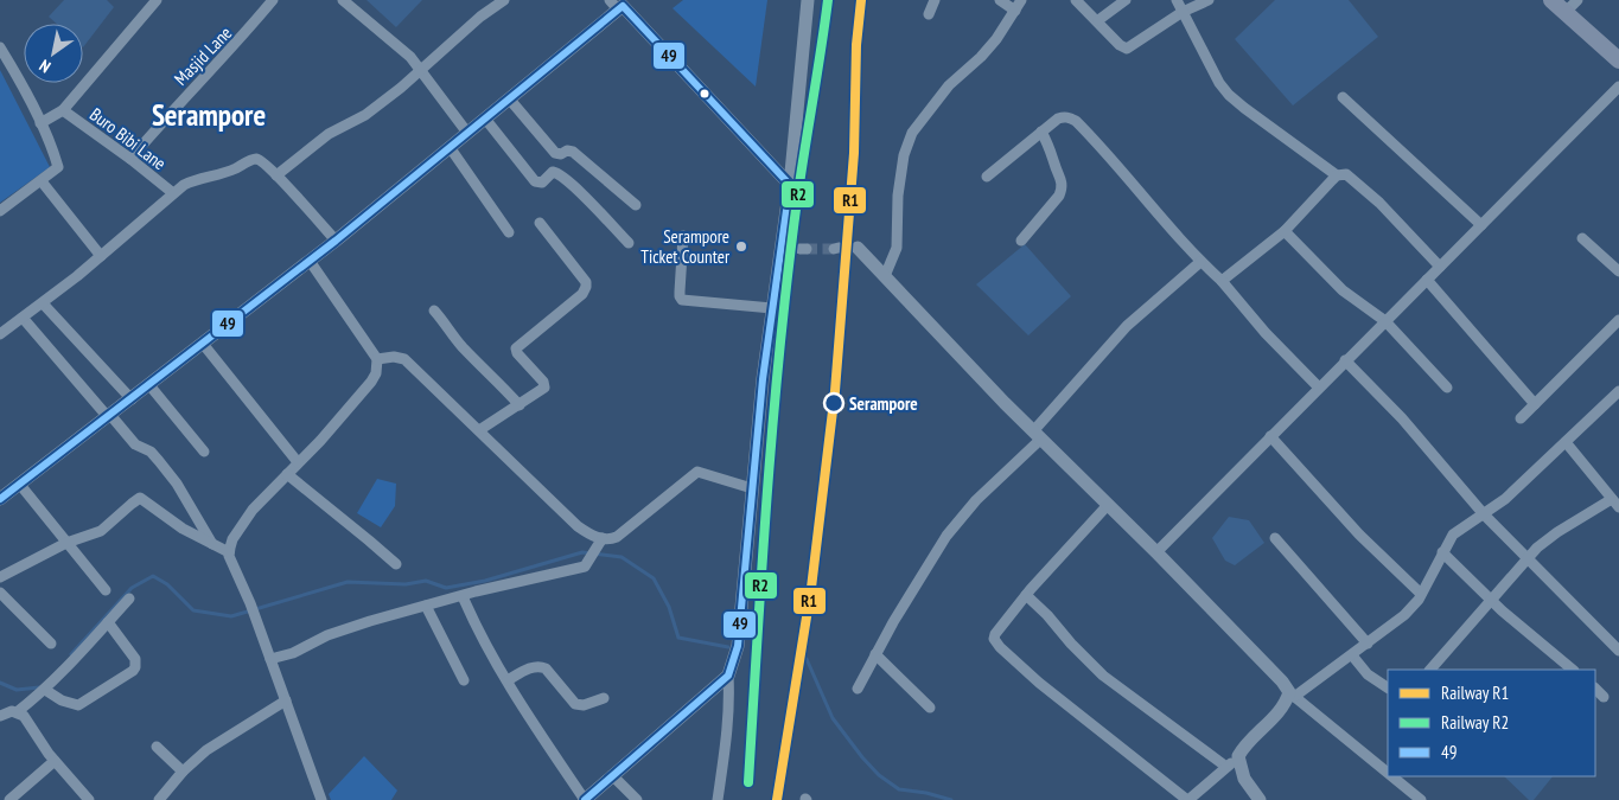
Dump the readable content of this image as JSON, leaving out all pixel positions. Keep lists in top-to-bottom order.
{
  "streets": {
    "street": ["Masjid Lane", "Buro Bibi Lane"]
  },
  "crossings": [
    ["Masjid Lane", "Buro Bibi Lane"]
  ],
  "districts": ["Serampore"],
  "places": ["Serampore Ticket Counter", "Serampore"],
  "lines": ["rail line R1", "rail line R2", "transit line 49"],
  "legend": ["Railway R1", "Railway R2", "49"],
  "north": "bottom left"
}
